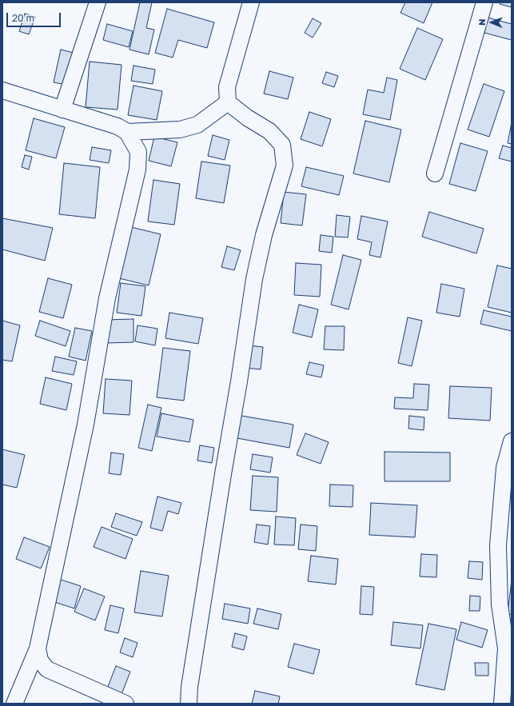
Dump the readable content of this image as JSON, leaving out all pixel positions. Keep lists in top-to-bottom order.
{
  "scale_bar": "20 m",
  "north": "left"
}
